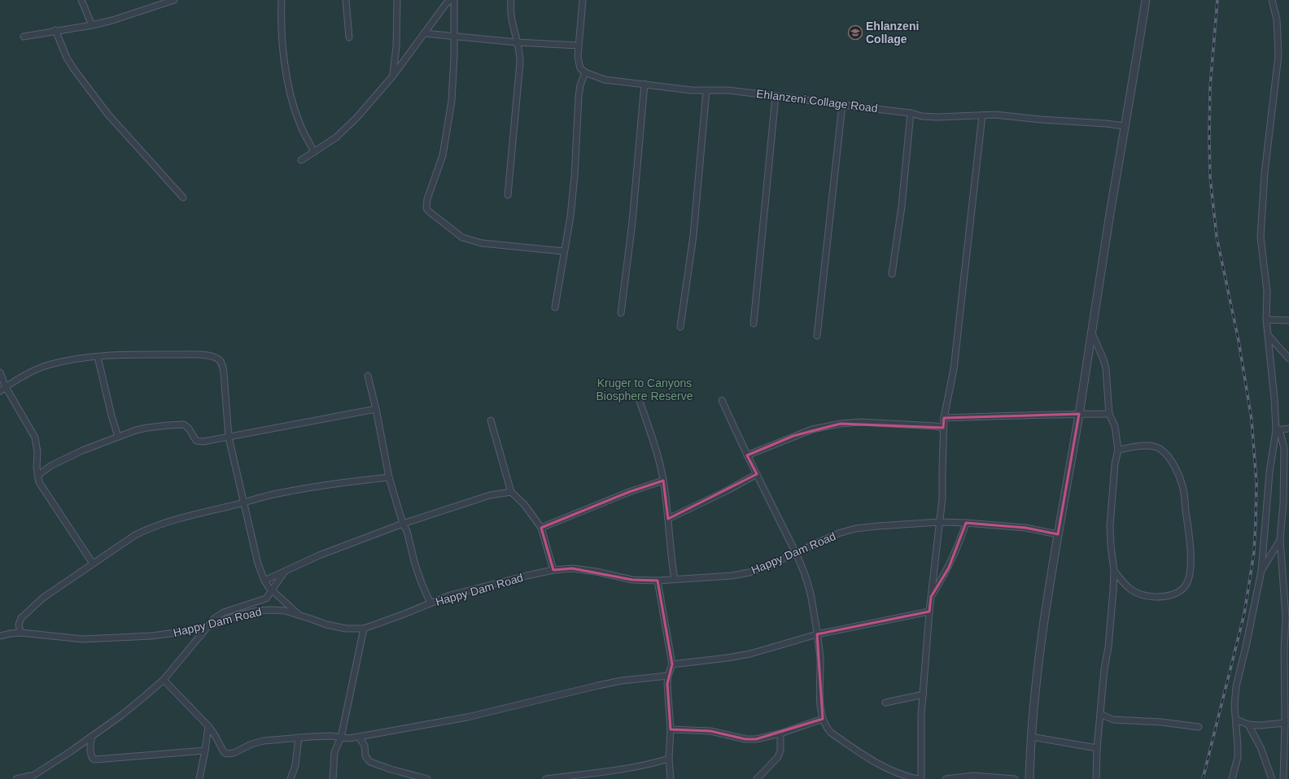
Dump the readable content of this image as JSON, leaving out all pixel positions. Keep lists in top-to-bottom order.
{
  "streets": {
    "street": ["Ehlanzeni Collage Road", "Happy Dam Road"]
  },
  "parks": ["Kruger to Canyons Biosphere Reserve"],
  "places": {
    "school or university": ["Ehlanzeni Collage"]
  }
}
